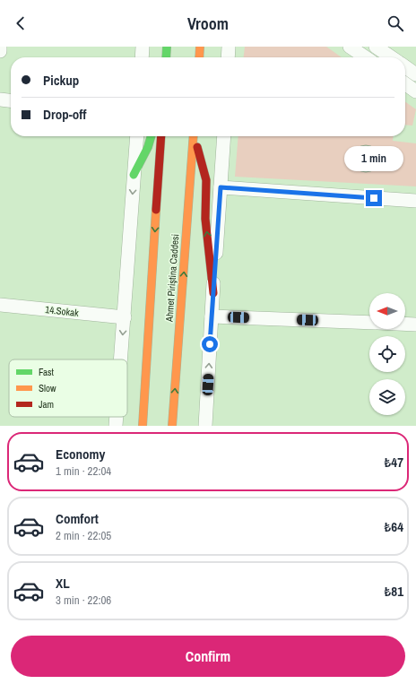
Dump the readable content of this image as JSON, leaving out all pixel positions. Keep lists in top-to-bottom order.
{
  "streets": {
    "street": ["Ahmet Piriştina Caddesi", "14.Sokak"]
  },
  "legend": ["Fast", "Slow", "Jam"],
  "north": "left",
  "page": {
    "header": "Vroom",
    "banner": ["Pickup", "Drop-off"],
    "bubble": "1 min",
    "list": [
      {
        "name": "Economy",
        "note": "1 min · 22:04",
        "value": "₺47"
      },
      {
        "name": "Comfort",
        "note": "2 min · 22:05",
        "value": "₺64"
      },
      {
        "name": "XL",
        "note": "3 min · 22:06",
        "value": "₺81"
      }
    ],
    "buttons": "Confirm"
  }
}
